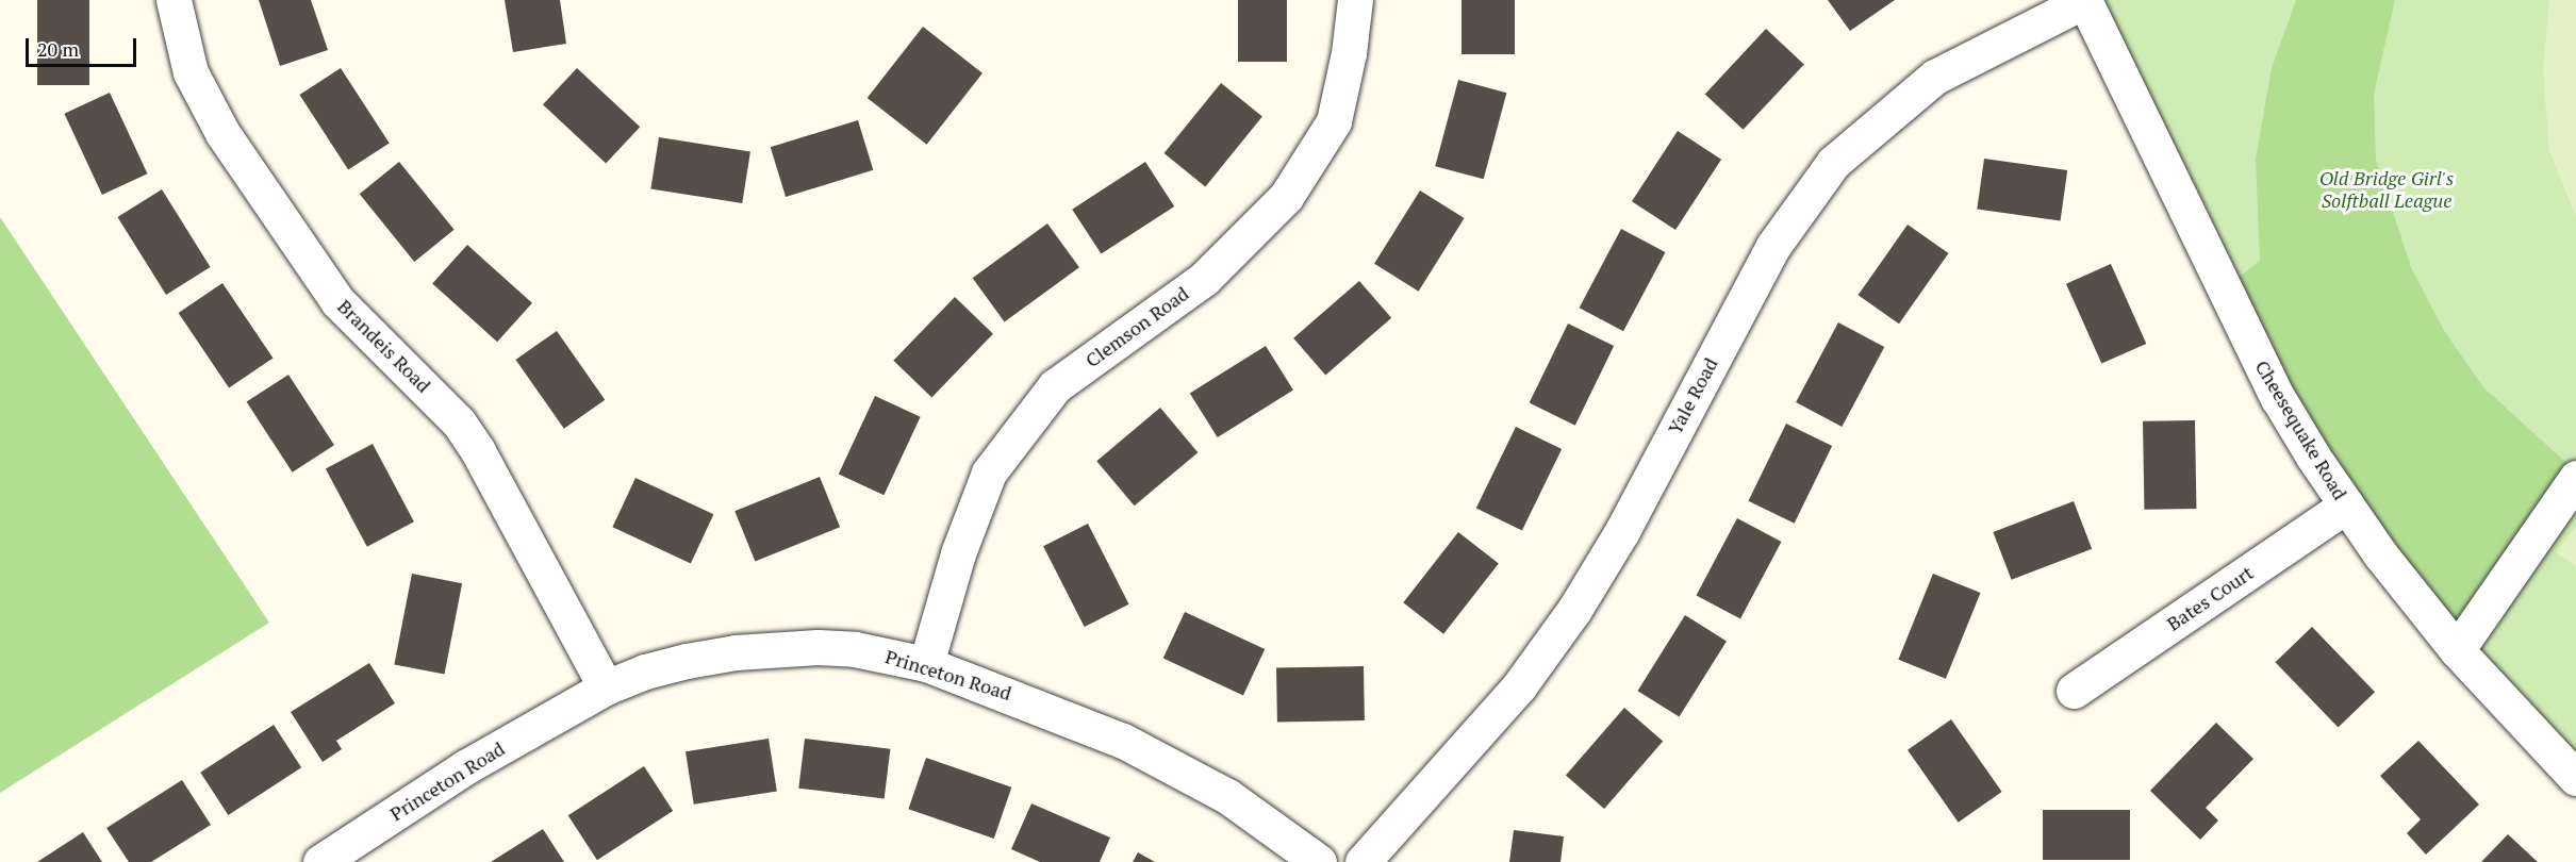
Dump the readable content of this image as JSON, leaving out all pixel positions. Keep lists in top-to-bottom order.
{
  "streets": {
    "street": [
      "Clemson Road",
      "Brandeis Road",
      "Yale Road",
      "Cheesequake Road",
      "Bates Court",
      "Princeton Road"
    ]
  },
  "crossings": [
    ["Clemson Road", "Princeton Road"],
    ["Brandeis Road", "Princeton Road"],
    ["Yale Road", "Cheesequake Road"],
    ["Cheesequake Road", "Bates Court"]
  ],
  "parks": ["Old Bridge Girl's Solftball League"],
  "scale_bar": "20 m"
}
